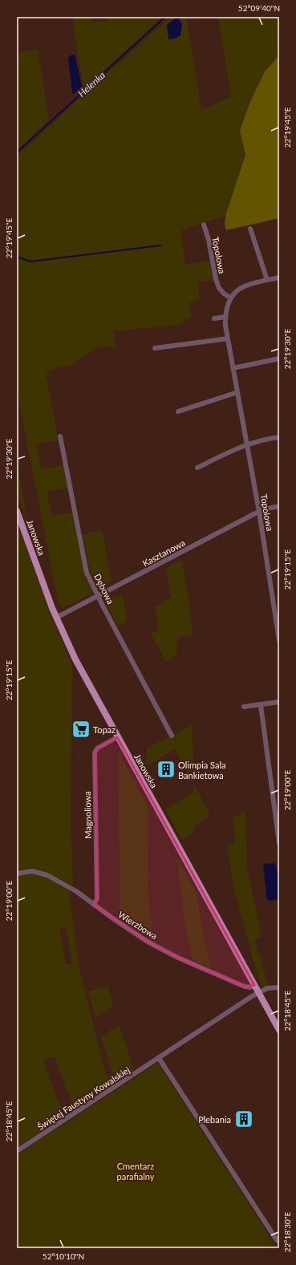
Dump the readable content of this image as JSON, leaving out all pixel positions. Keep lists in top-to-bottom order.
{
  "streets": {
    "main road": ["Janowska"],
    "street": [
      "Topolowa",
      "Kasztanowa",
      "Dębowa",
      "Magnoliowa",
      "Wierzbowa",
      "Świętej Faustyny Kowalskiej"
    ]
  },
  "crossings": [
    ["Topolowa", "Kasztanowa"],
    ["Janowska", "Kasztanowa"],
    ["Janowska", "Magnoliowa"],
    ["Janowska", "Wierzbowa"],
    ["Janowska", "Świętej Faustyny Kowalskiej"],
    ["Kasztanowa", "Dębowa"],
    ["Magnoliowa", "Wierzbowa"]
  ],
  "water": ["Helenka"],
  "parks": ["Cmentarz parafialny"],
  "places": {
    "supermarket": ["Topaz"],
    "building": ["Olimpia Sala Bankietowa", "Plebania"]
  },
  "coordinates": [
    "52°09'40\"N",
    "22°19'45\"E",
    "22°19'30\"E",
    "22°19'15\"E",
    "22°19'00\"E",
    "22°18'45\"E",
    "22°18'30\"E",
    "52°10'10\"N"
  ]
}
